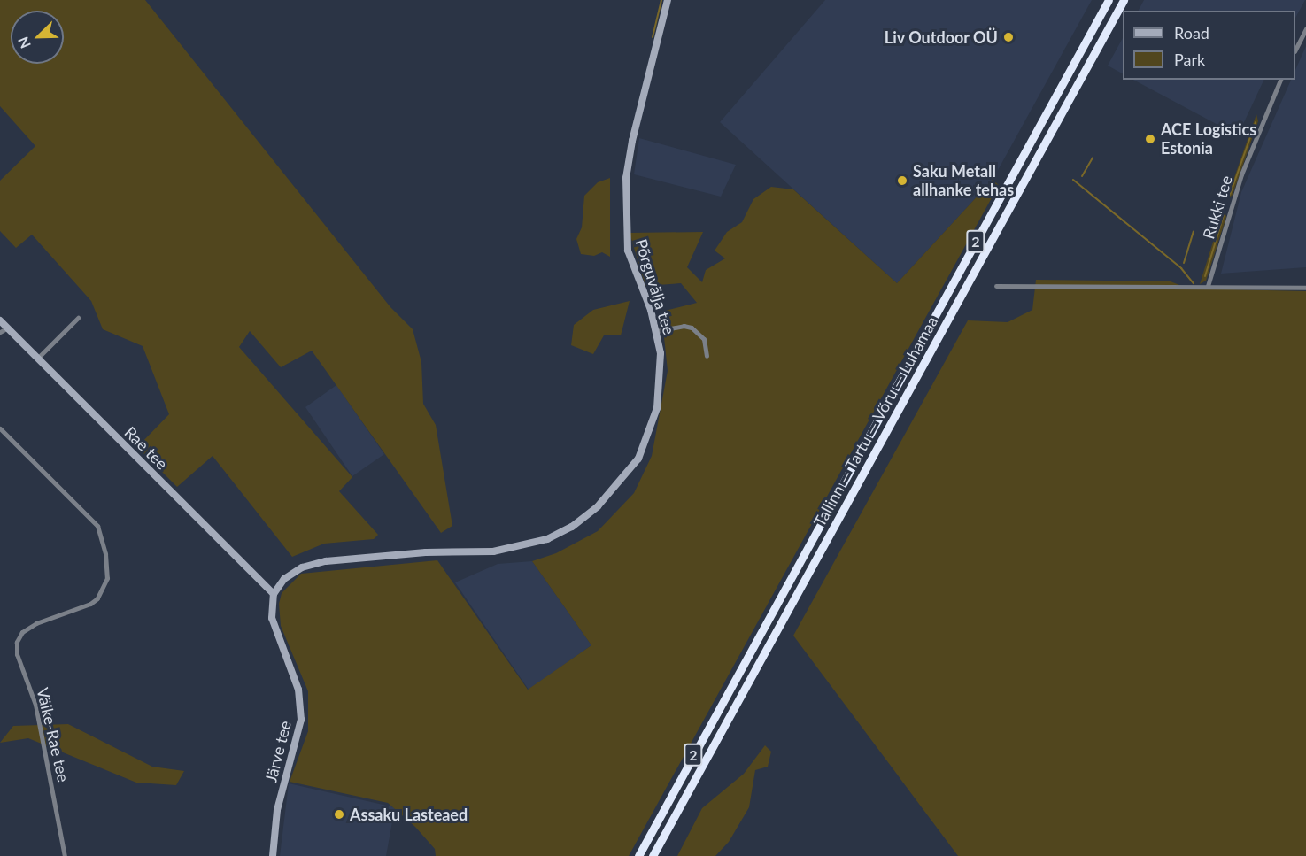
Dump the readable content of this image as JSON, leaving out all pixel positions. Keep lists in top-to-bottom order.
{
  "streets": {
    "highway": ["2", "Tallinn — Tartu — Võru — Luhamaa"],
    "street": [
      "Rukki tee",
      "Põrguvälja tee",
      "Rae tee",
      "Väike-Rae tee",
      "Järve tee"
    ]
  },
  "crossings": [
    ["Põrguvälja tee", "Rae tee"],
    ["Põrguvälja tee", "Järve tee"],
    ["Rae tee", "Järve tee"]
  ],
  "places": [
    "Liv Outdoor OÜ",
    "ACE Logistics Estonia",
    "Saku Metall allhanke tehas",
    "Assaku Lasteaed"
  ],
  "legend": ["Road", "Park"],
  "north": "bottom left"
}
